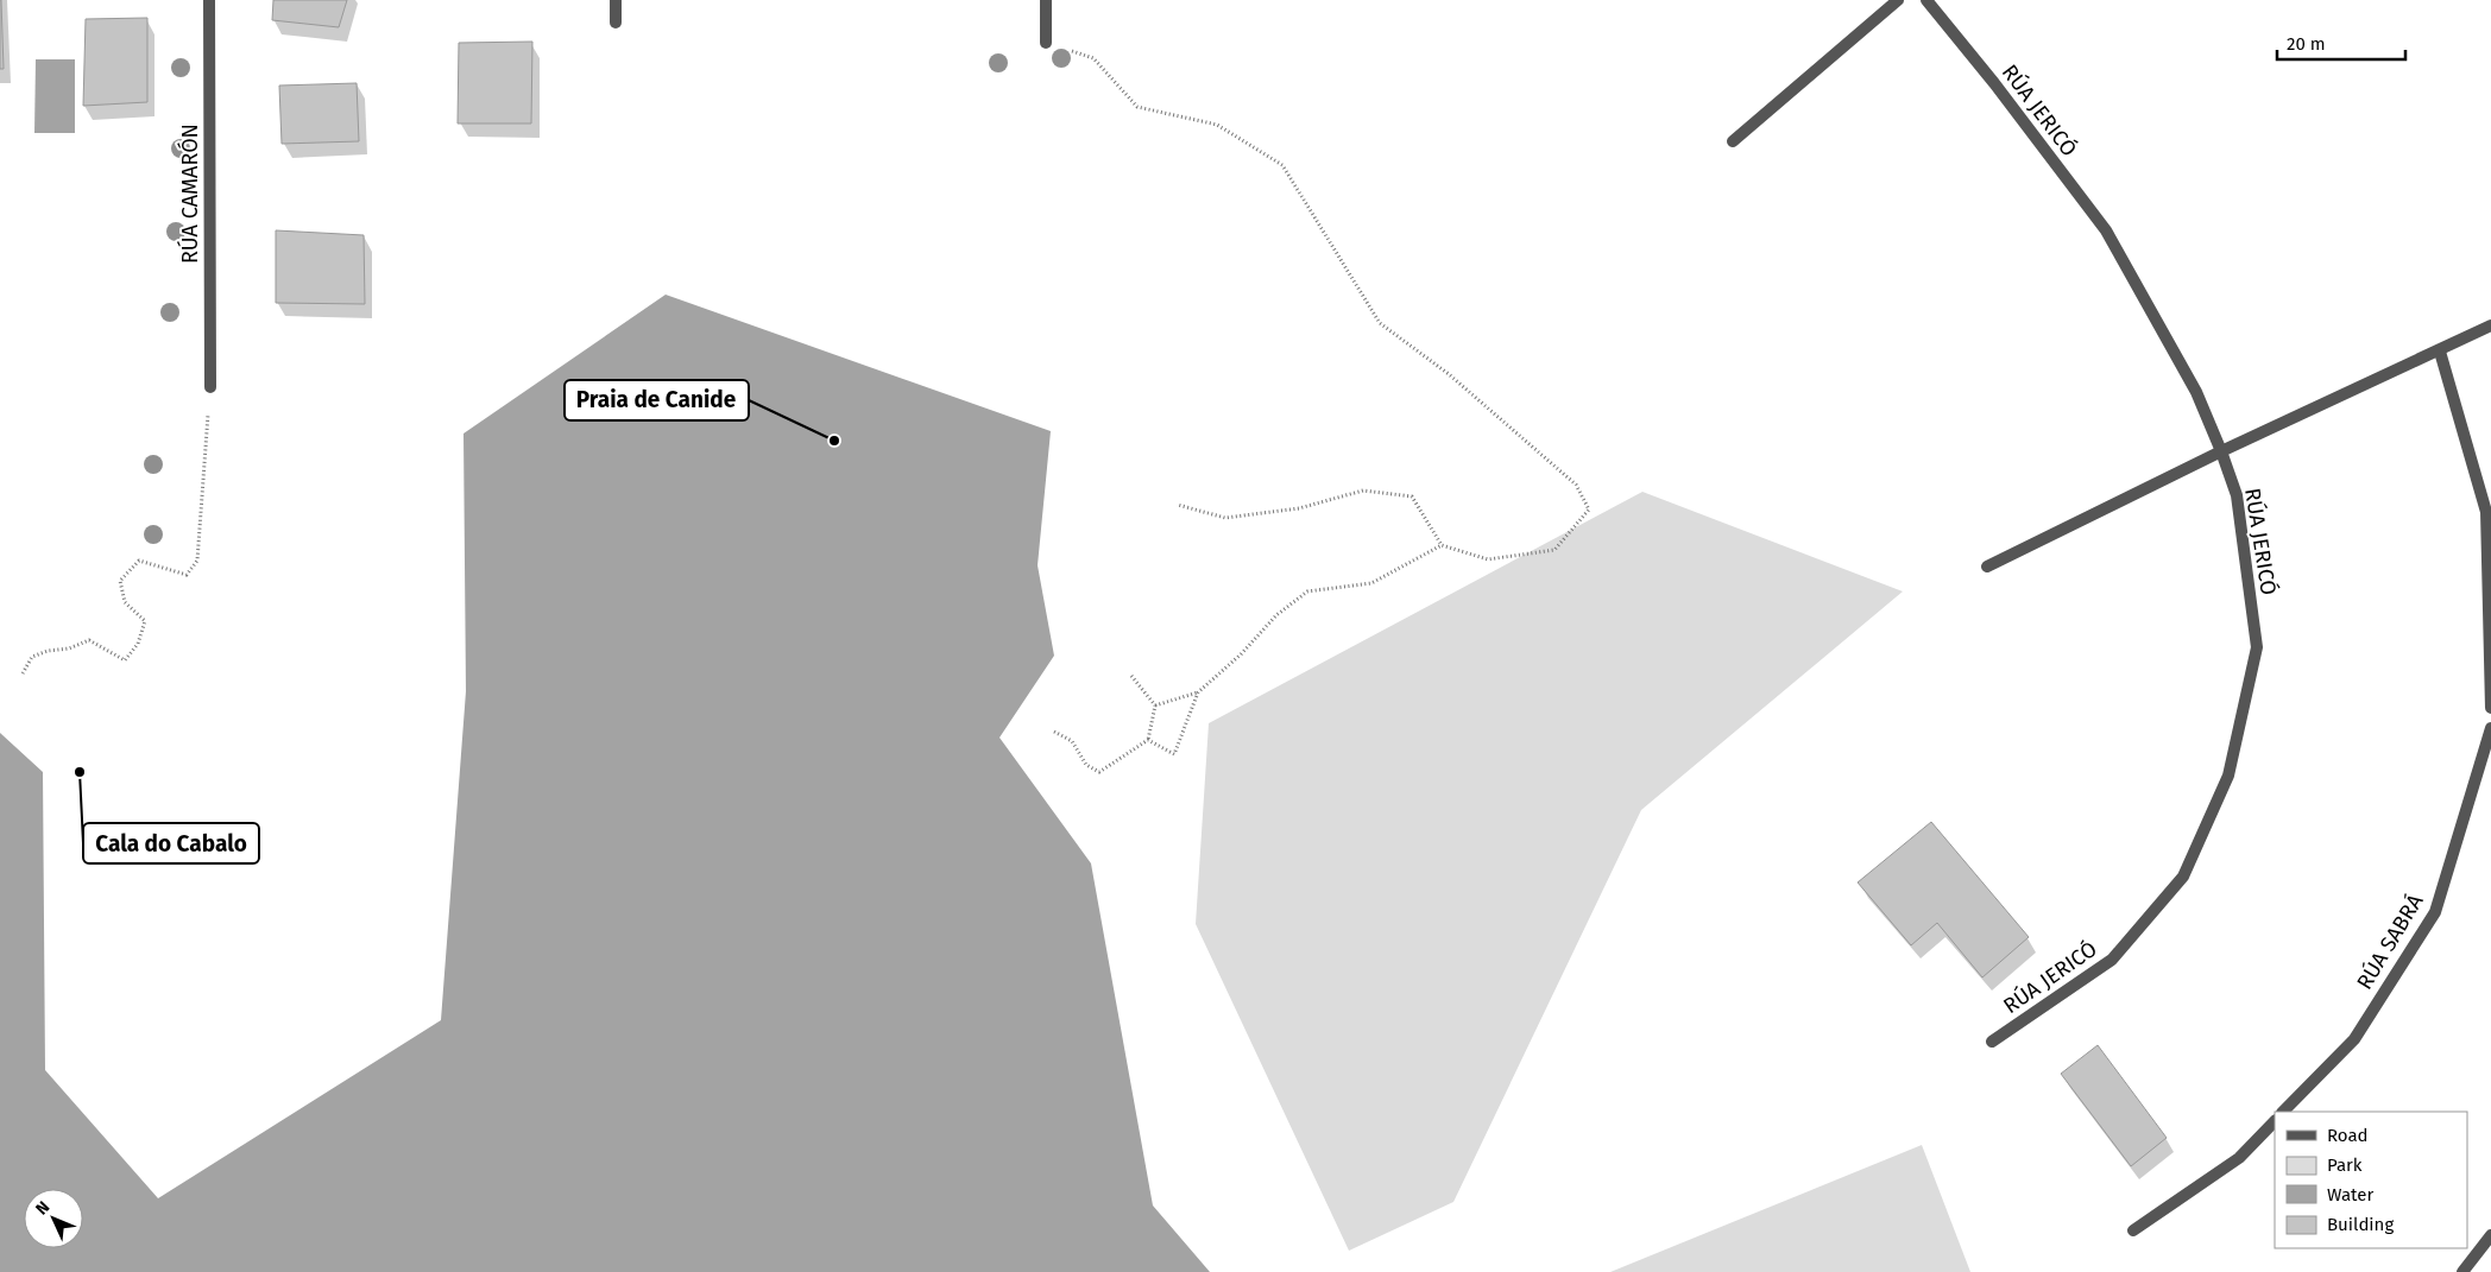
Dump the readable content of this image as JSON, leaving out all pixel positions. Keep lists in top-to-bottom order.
{
  "streets": {
    "street": ["RÚA JERICÓ", "RÚA CAMARÓN", "RÚA SABRÁ"]
  },
  "places": ["Praia de Canide", "Cala do Cabalo"],
  "legend": [
    "Road",
    "Park",
    "Water",
    "Building"
  ],
  "scale_bar": "20 m",
  "north": "top left"
}
